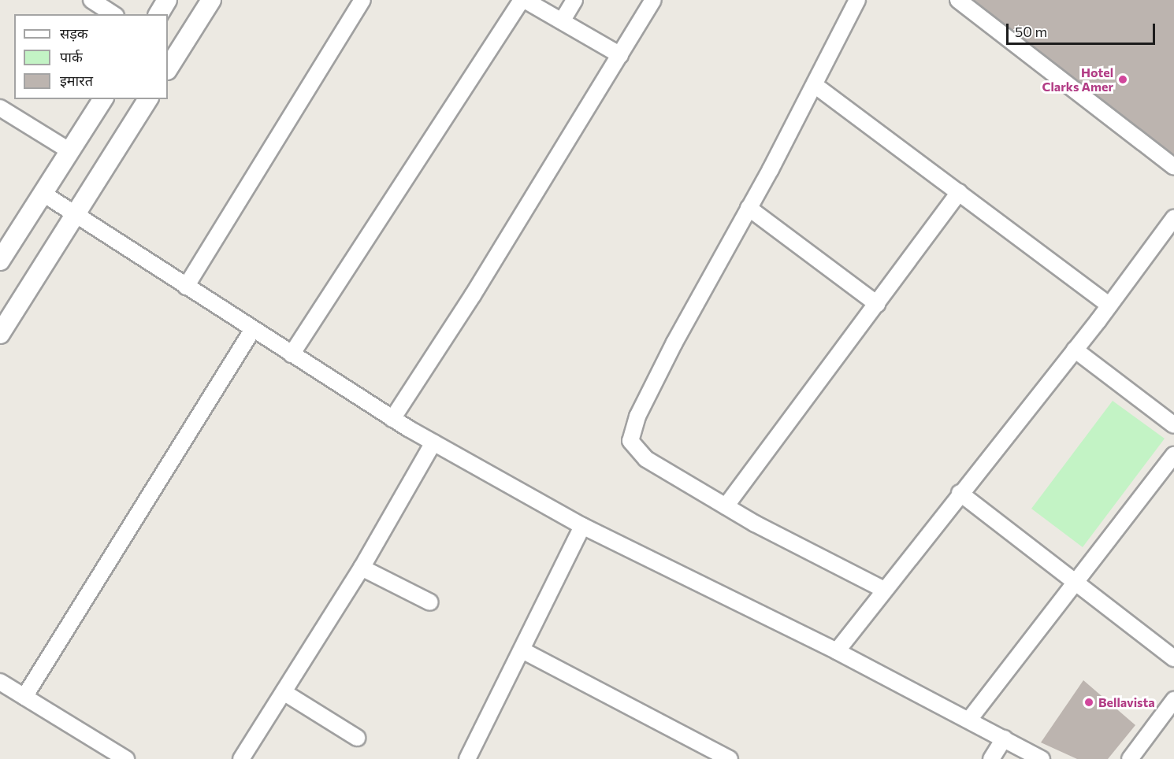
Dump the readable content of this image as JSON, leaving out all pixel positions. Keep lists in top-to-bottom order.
{
  "places": ["Hotel Clarks Amer", "Bellavista"],
  "legend": ["सड़क", "पार्क", "इमारत"],
  "scale_bar": "50 m"
}
